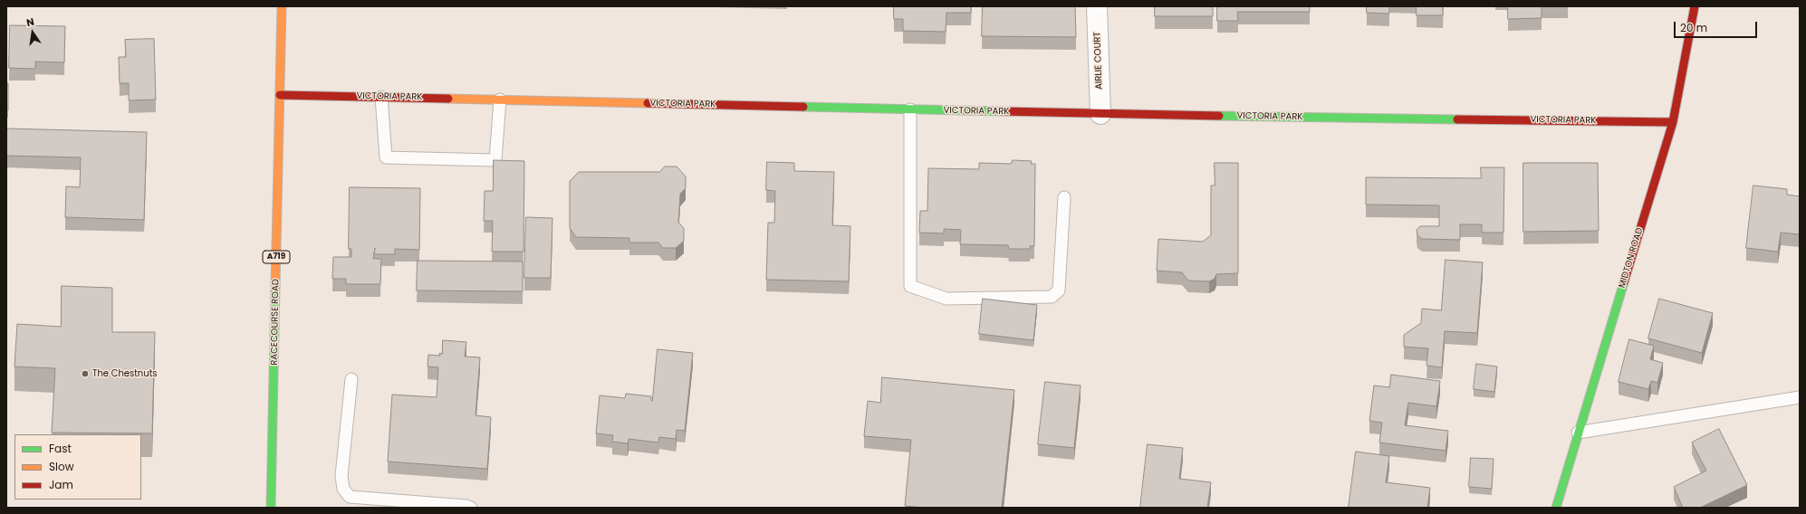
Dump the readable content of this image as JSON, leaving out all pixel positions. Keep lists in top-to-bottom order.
{
  "streets": {
    "street": [
      "AIRLIE COURT",
      "VICTORIA PARK",
      "A719",
      "MIDTON ROAD",
      "RACECOURSE ROAD"
    ]
  },
  "crossings": [
    ["AIRLIE COURT", "VICTORIA PARK"],
    ["VICTORIA PARK", "MIDTON ROAD"],
    ["VICTORIA PARK", "RACECOURSE ROAD"]
  ],
  "places": ["The Chestnuts"],
  "legend": ["Fast", "Slow", "Jam"],
  "scale_bar": "20 m",
  "north": "top"
}
